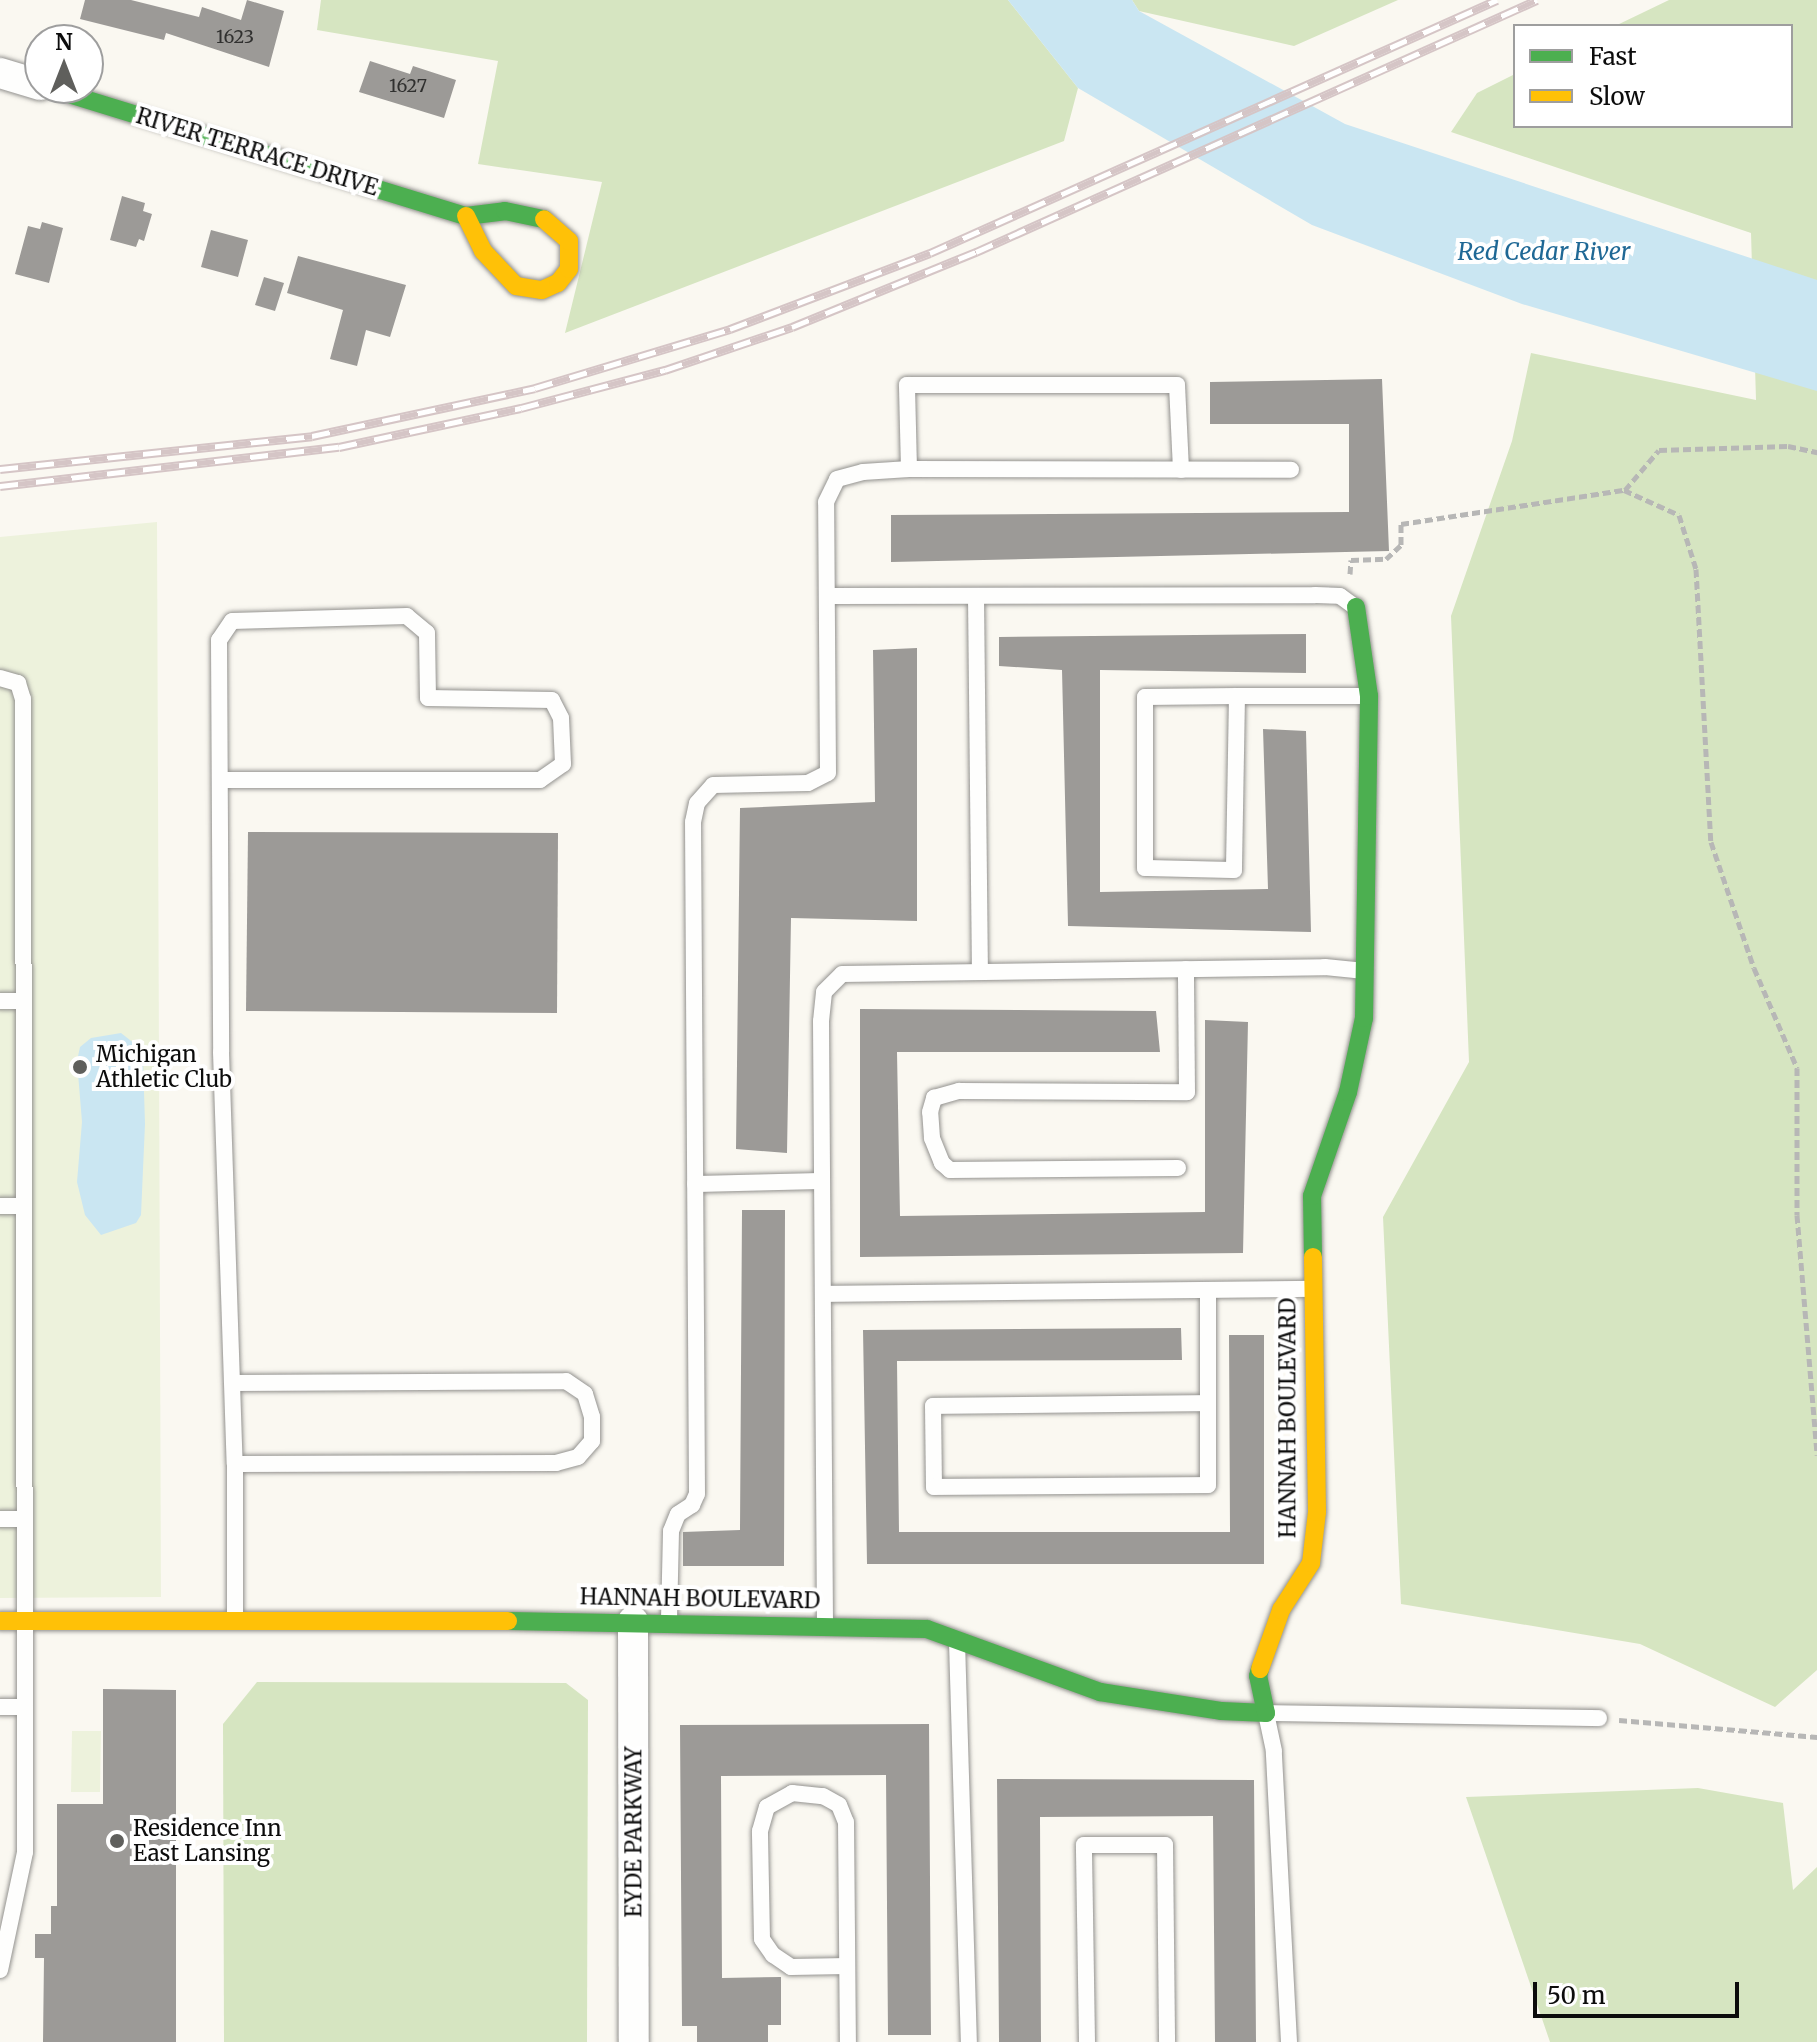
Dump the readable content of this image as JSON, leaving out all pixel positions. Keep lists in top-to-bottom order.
{
  "streets": {
    "street": ["RIVER TERRACE DRIVE", "HANNAH BOULEVARD", "EYDE PARKWAY"]
  },
  "crossings": [
    ["HANNAH BOULEVARD", "EYDE PARKWAY"]
  ],
  "water": ["Red Cedar River"],
  "places": ["Michigan Athletic Club", "Residence Inn East Lansing"],
  "house_numbers": ["1623", "1627"],
  "legend": ["Fast", "Slow"],
  "scale_bar": "50 m",
  "north": "top"
}
